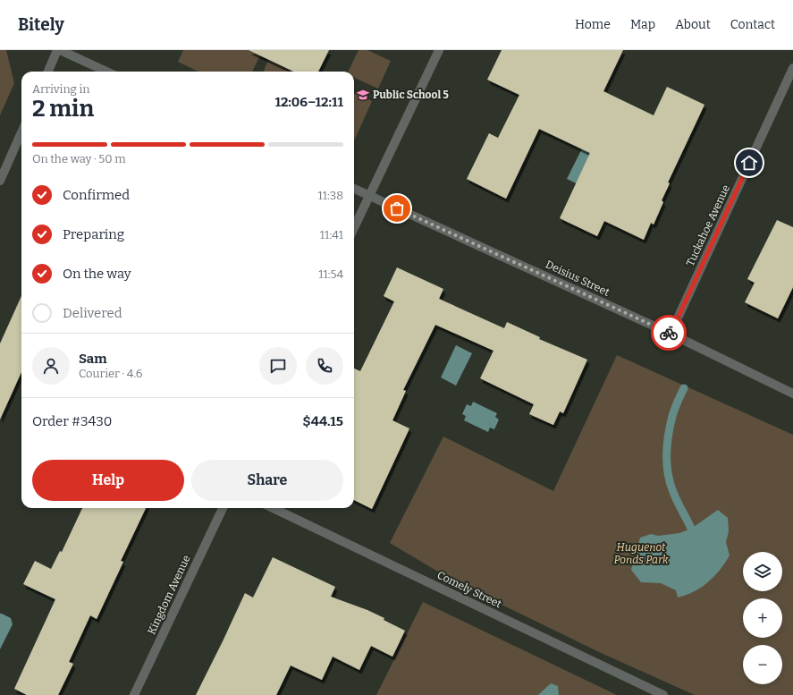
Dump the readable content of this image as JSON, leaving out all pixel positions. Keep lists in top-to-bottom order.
{
  "streets": {
    "street": [
      "Tuckahoe Avenue",
      "Deisius Street",
      "Comely Street",
      "Kingdom Avenue"
    ]
  },
  "crossings": [
    ["Tuckahoe Avenue", "Deisius Street"]
  ],
  "parks": ["Huguenot Ponds Park"],
  "places": {
    "school or university": ["Public School 5"]
  },
  "page": {
    "header": "Bitely",
    "nav": [
      "Home",
      "Map",
      "About",
      "Contact"
    ],
    "heading": ["2 min", "Arriving in", "12:06–12:11"],
    "panel": [
      "Sam",
      "Courier · 4.6",
      "Order #3430",
      "$44.15"
    ],
    "bar": "On the way · 50 m",
    "list": [
      ["Confirmed", "11:38"],
      ["Preparing", "11:41"],
      ["On the way", "11:54"],
      "Delivered"
    ],
    "buttons": ["Help", "Share"],
    "map_buttons": ["+", "−"]
  }
}
